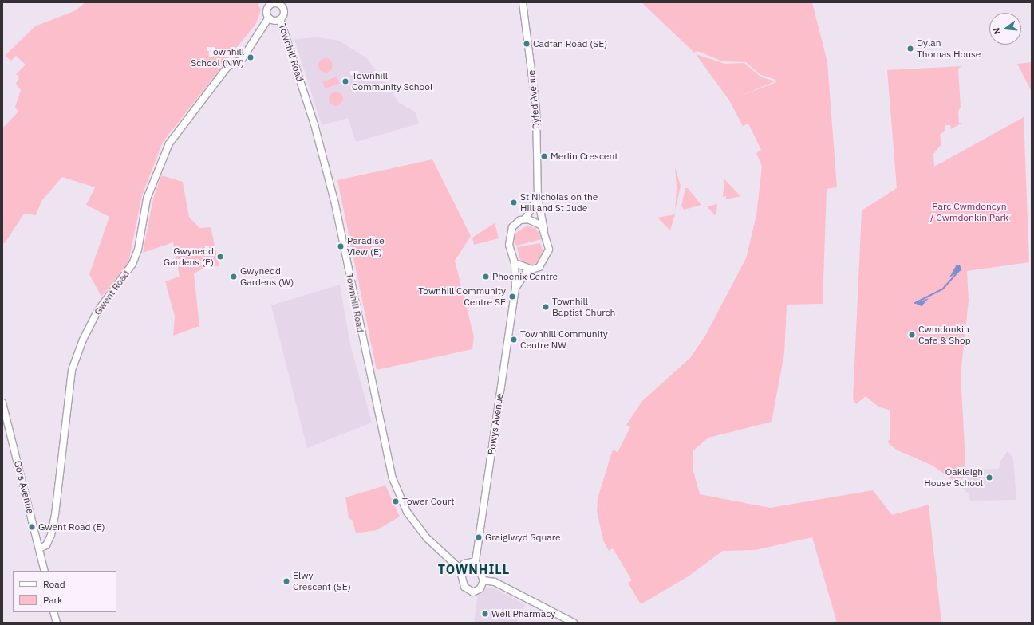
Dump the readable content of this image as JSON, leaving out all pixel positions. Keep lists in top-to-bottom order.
{
  "streets": {
    "street": [
      "Townhill Road",
      "Dyfed Avenue",
      "Gwent Road",
      "Powys Avenue",
      "Gors Avenue"
    ]
  },
  "crossings": [
    ["Townhill Road", "Gwent Road"],
    ["Townhill Road", "Powys Avenue"],
    ["Dyfed Avenue", "Powys Avenue"],
    ["Gwent Road", "Gors Avenue"]
  ],
  "districts": ["TOWNHILL"],
  "parks": ["Parc Cwmdoncyn / Cwmdonkin Park"],
  "places": [
    "Cadfan Road (SE)",
    "Dylan Thomas House",
    "Townhill School (NW)",
    "Townhill Community School",
    "Merlin Crescent",
    "St Nicholas on the Hill and St Jude",
    "Paradise View (E)",
    "Gwynedd Gardens (E)",
    "Gwynedd Gardens (W)",
    "Phoenix Centre",
    "Townhill Community Centre SE",
    "Townhill Baptist Church",
    "Cwmdonkin Cafe & Shop",
    "Townhill Community Centre NW",
    "Oakleigh House School",
    "Tower Court",
    "Gwent Road (E)",
    "Graiglwyd Square",
    "Elwy Crescent (SE)",
    "Well Pharmacy"
  ],
  "legend": ["Road", "Park"],
  "north": "left"
}
